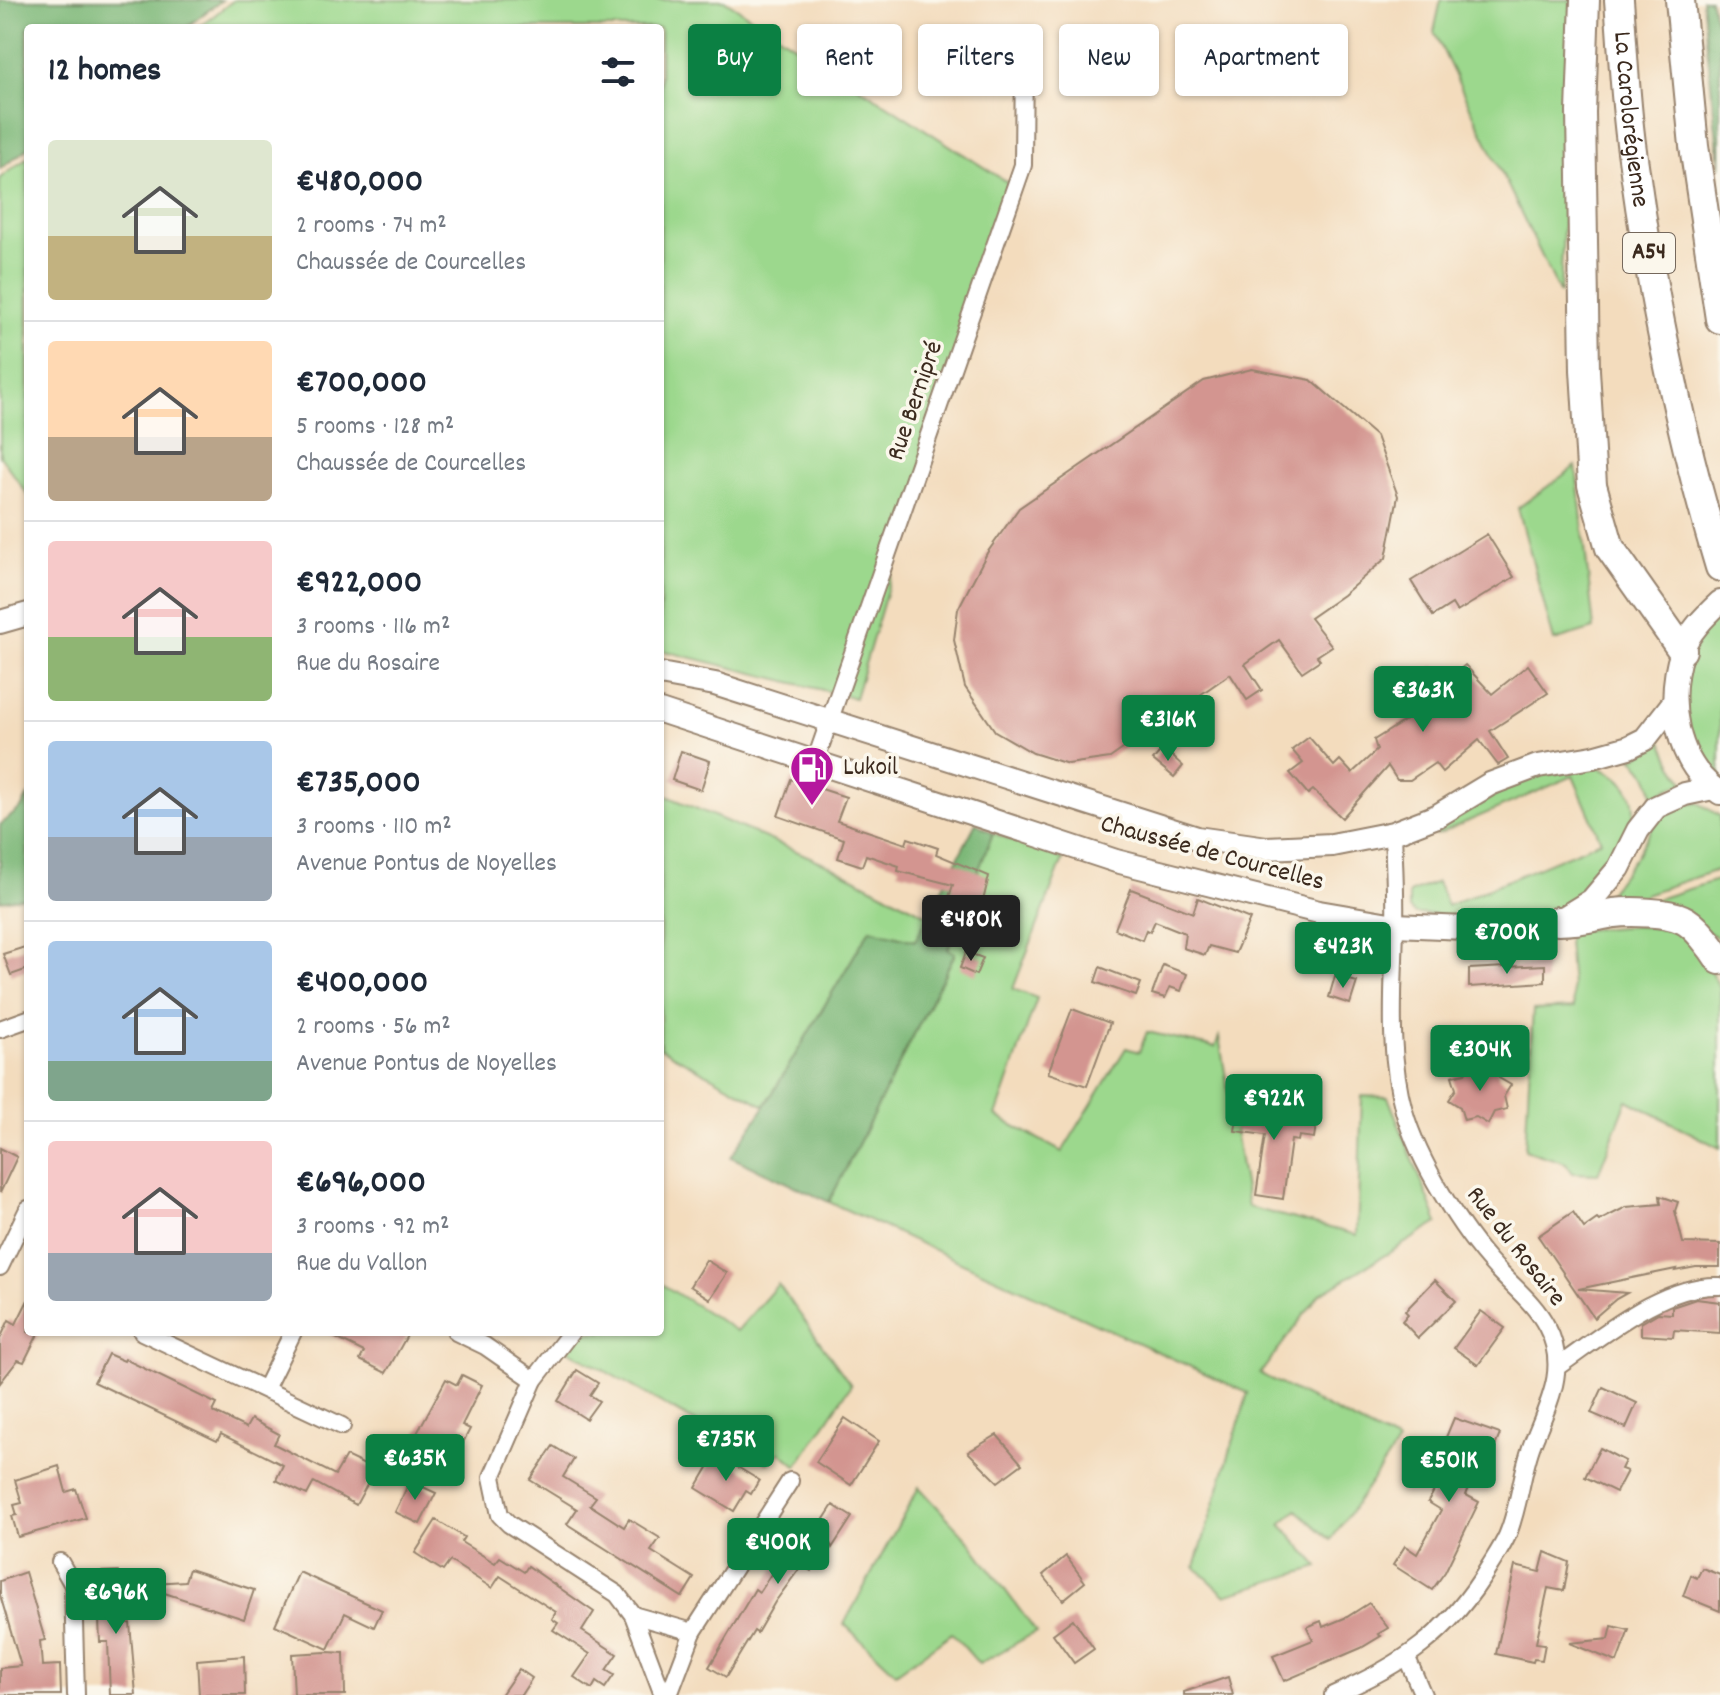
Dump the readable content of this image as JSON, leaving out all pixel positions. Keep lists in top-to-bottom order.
{
  "streets": {
    "highway": ["La Carolorégienne", "A54"],
    "main road": ["Chaussée de Courcelles"],
    "street": ["Rue Bernipré", "Rue du Rosaire"]
  },
  "crossings": [
    ["Rue Bernipré", "Chaussée de Courcelles"],
    ["Chaussée de Courcelles", "Rue du Rosaire"]
  ],
  "places": {
    "fuel station": ["Lukoil"]
  },
  "page": {
    "chip": [
      "Buy",
      "Rent",
      "Filters",
      "New",
      "Apartment"
    ],
    "heading": "12 homes",
    "list": [
      {
        "name": "€480,000",
        "note": "2 rooms · 74 m² · Chaussée de Courcelles"
      },
      {
        "name": "€700,000",
        "note": "5 rooms · 128 m² · Chaussée de Courcelles"
      },
      {
        "name": "€922,000",
        "note": "3 rooms · 116 m² · Rue du Rosaire"
      },
      {
        "name": "€735,000",
        "note": "3 rooms · 110 m² · Avenue Pontus de Noyelles"
      },
      {
        "name": "€400,000",
        "note": "2 rooms · 56 m² · Avenue Pontus de Noyelles"
      },
      {
        "name": "€696,000",
        "note": "3 rooms · 92 m² · Rue du Vallon"
      }
    ],
    "price": [
      "€363K",
      "€316K",
      "€480K",
      "€700K",
      "€423K",
      "€304K",
      "€922K",
      "€735K",
      "€635K",
      "€501K",
      "€400K",
      "€696K"
    ]
  }
}
